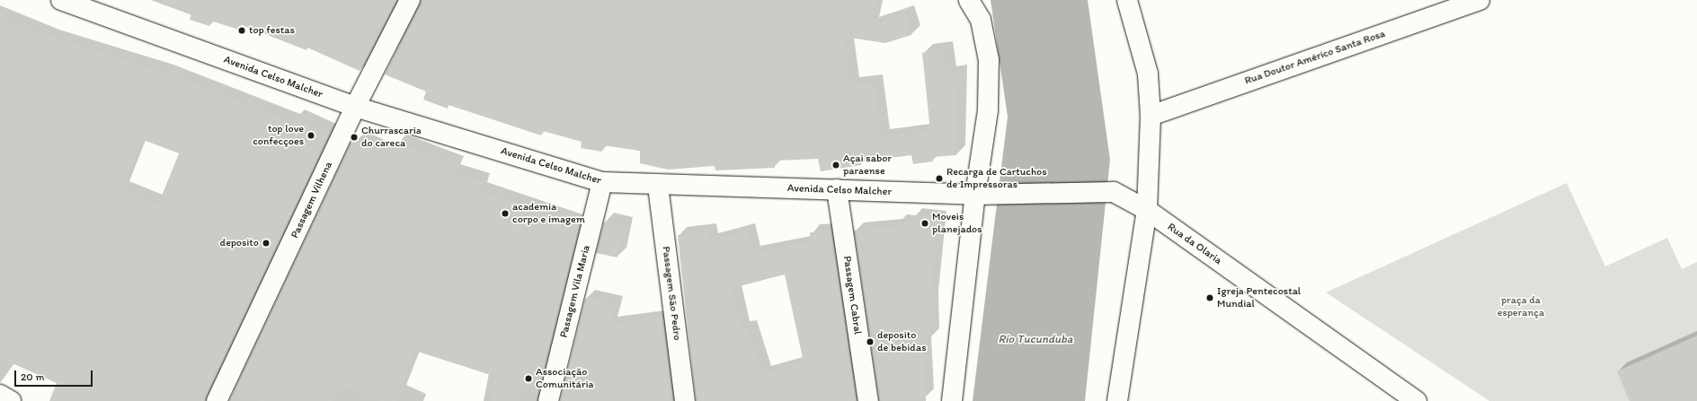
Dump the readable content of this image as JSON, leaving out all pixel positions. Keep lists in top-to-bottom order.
{
  "streets": {
    "street": [
      "Rua Doutor Américo Santa Rosa",
      "Avenida Celso Malcher",
      "Passagem Vilhena",
      "Rua da Olaria",
      "Passagem Vila Maria",
      "Passagem São Pedro",
      "Passagem Cabral"
    ]
  },
  "crossings": [
    ["Avenida Celso Malcher", "Passagem Vilhena"],
    ["Avenida Celso Malcher", "Rua da Olaria"],
    ["Avenida Celso Malcher", "Passagem Vila Maria"],
    ["Avenida Celso Malcher", "Passagem São Pedro"],
    ["Avenida Celso Malcher", "Passagem Cabral"]
  ],
  "water": ["Rio Tucunduba"],
  "parks": ["praça da esperança"],
  "places": [
    "top festas",
    "top love confecçoes",
    "Churrascaria do careca",
    "Açai sabor paraense",
    "Recarga de Cartuchos de Impressoras",
    "academia corpo e imagem",
    "Moveis planejados",
    "deposito",
    "Igreja Pentecostal Mundial",
    "deposito de bebidas",
    "Associação Comunitária"
  ],
  "scale_bar": "20 m"
}
